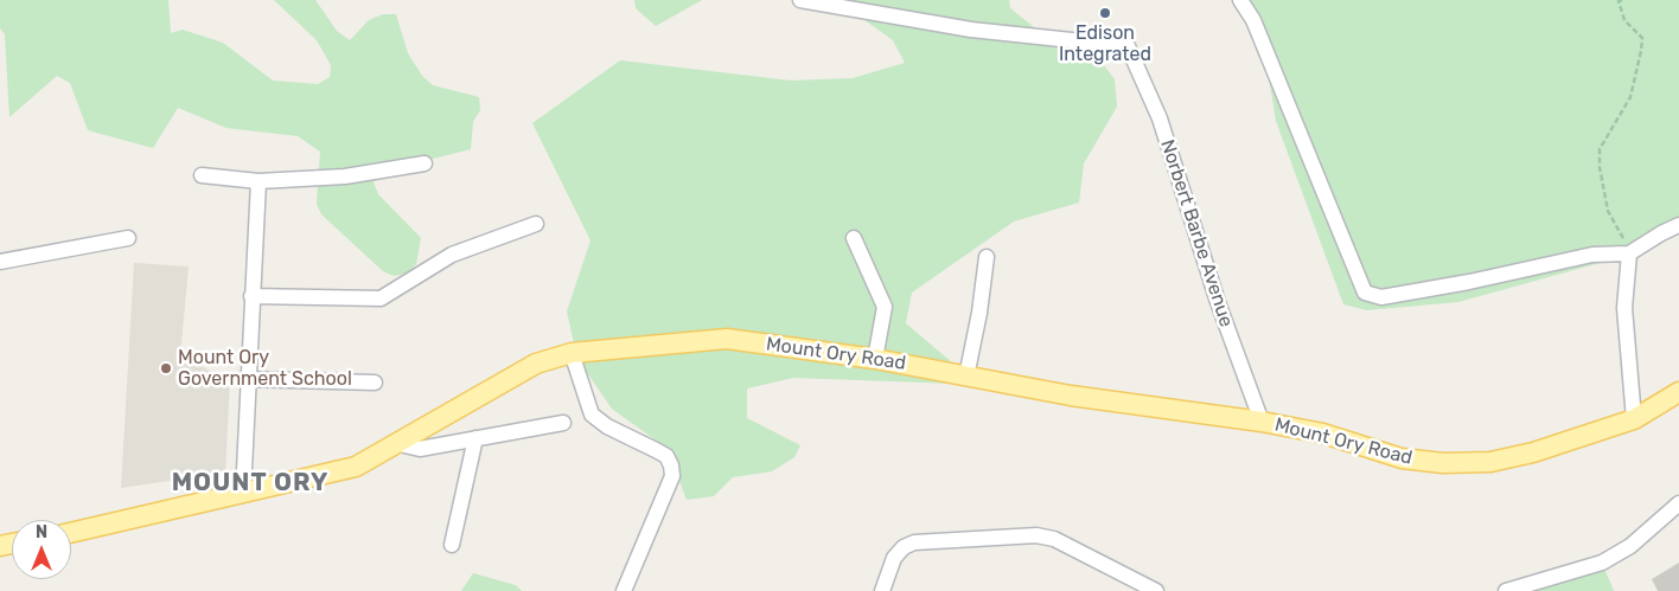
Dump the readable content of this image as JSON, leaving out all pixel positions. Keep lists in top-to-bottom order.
{
  "streets": {
    "main road": ["Mount Ory Road"],
    "street": ["Norbert Barbe Avenue"]
  },
  "crossings": [
    ["Norbert Barbe Avenue", "Mount Ory Road"]
  ],
  "districts": ["MOUNT ORY"],
  "places": ["Edison Integrated", "Mount Ory Government School"],
  "north": "top"
}
